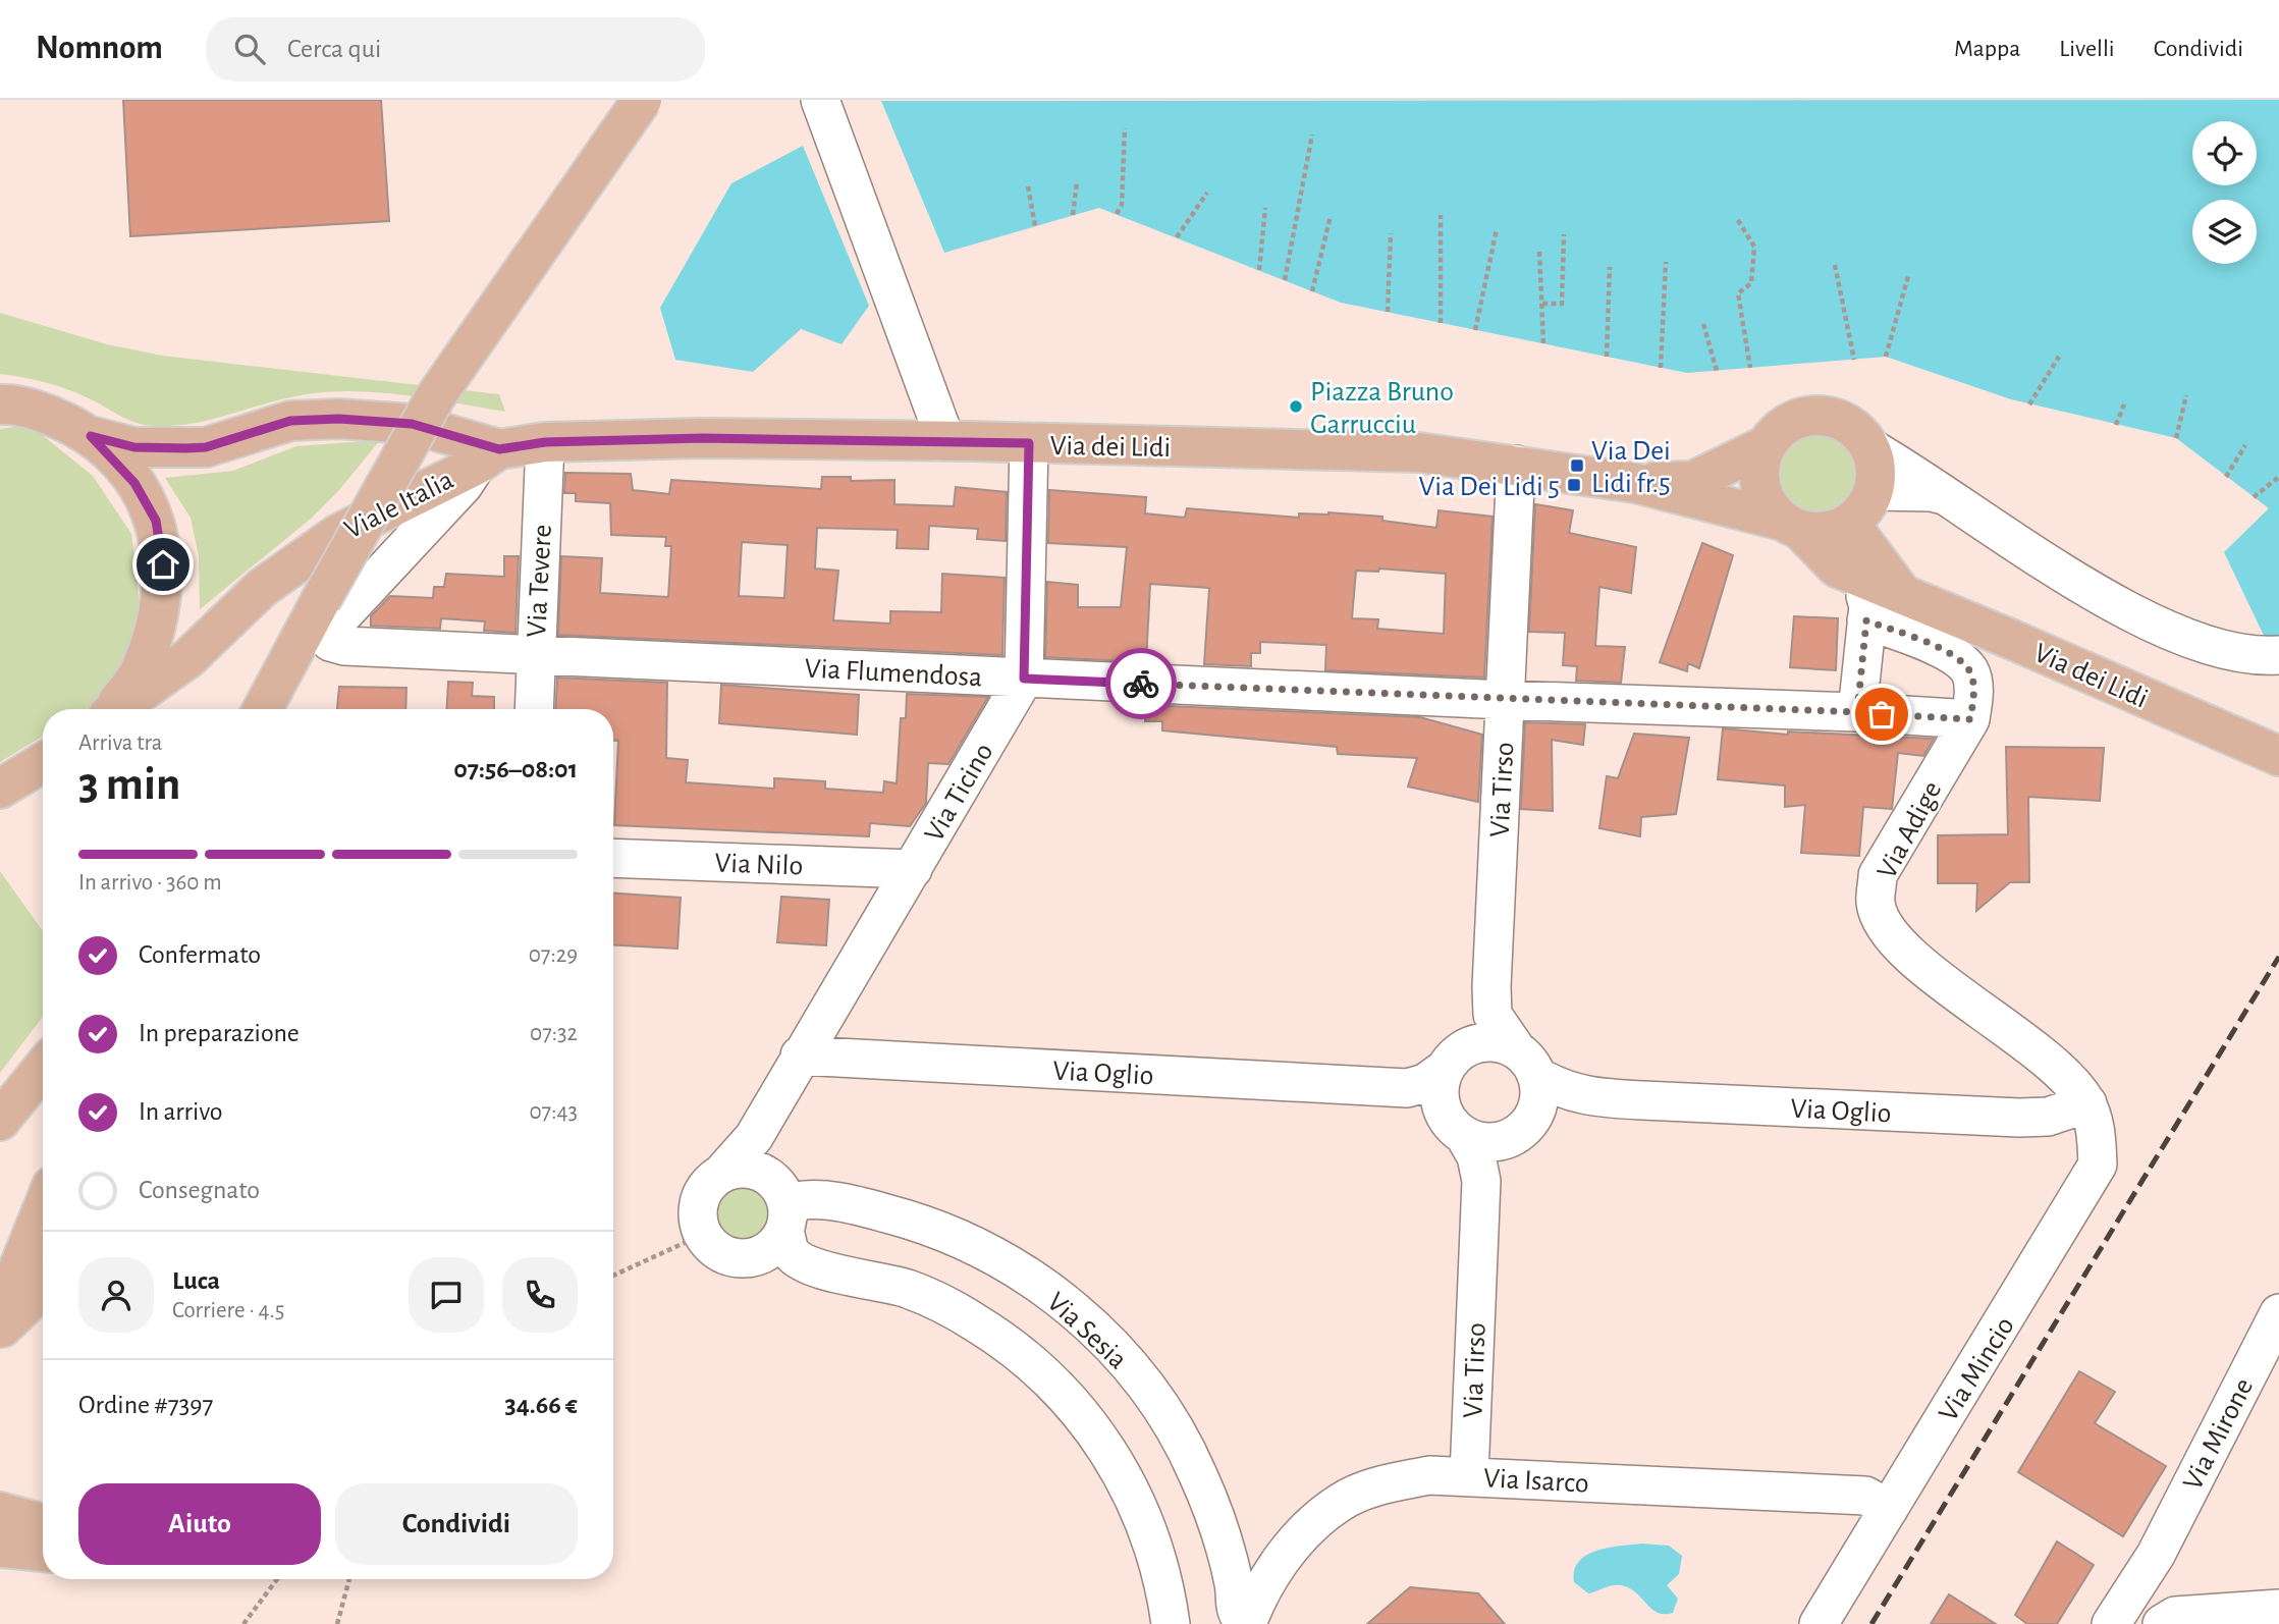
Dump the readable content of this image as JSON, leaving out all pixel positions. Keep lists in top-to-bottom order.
{
  "streets": {
    "main road": ["Via dei Lidi", "Viale Italia"],
    "street": [
      "Via Tevere",
      "Via Flumendosa",
      "Via Tirso",
      "Via Ticino",
      "Via Adige",
      "Via Nilo",
      "Via Oglio",
      "Via Sesia",
      "Via Mincio",
      "Via Mirone",
      "Via Isarco"
    ]
  },
  "crossings": [
    ["Via dei Lidi", "Viale Italia"],
    ["Via dei Lidi", "Via Tevere"],
    ["Via dei Lidi", "Via Flumendosa"],
    ["Via dei Lidi", "Via Tirso"],
    ["Via dei Lidi", "Via Ticino"],
    ["Viale Italia", "Via Flumendosa"],
    ["Via Tevere", "Via Flumendosa"],
    ["Via Flumendosa", "Via Tirso"],
    ["Via Flumendosa", "Via Ticino"],
    ["Via Flumendosa", "Via Adige"],
    ["Via Tirso", "Via Oglio"],
    ["Via Tirso", "Via Isarco"],
    ["Via Ticino", "Via Nilo"],
    ["Via Ticino", "Via Oglio"],
    ["Via Ticino", "Via Sesia"],
    ["Via Adige", "Via Oglio"],
    ["Via Adige", "Via Mincio"],
    ["Via Oglio", "Via Mincio"],
    ["Via Sesia", "Via Isarco"],
    ["Via Mincio", "Via Isarco"]
  ],
  "places": {
    "other": ["Piazza Bruno Garrucciu"],
    "transit": ["Via Dei Lidi fr.5", "Via Dei Lidi 5"]
  },
  "page": {
    "header": "Nomnom",
    "search": "Cerca qui",
    "nav": ["Mappa", "Livelli", "Condividi"],
    "heading": ["3 min", "Arriva tra", "07:56–08:01"],
    "panel": [
      "Luca",
      "Corriere · 4.5",
      "Ordine #7397",
      "34.66 €"
    ],
    "bar": "In arrivo · 360 m",
    "list": [
      ["Confermato", "07:29"],
      ["In preparazione", "07:32"],
      ["In arrivo", "07:43"],
      "Consegnato"
    ],
    "buttons": ["Aiuto", "Condividi"]
  }
}
